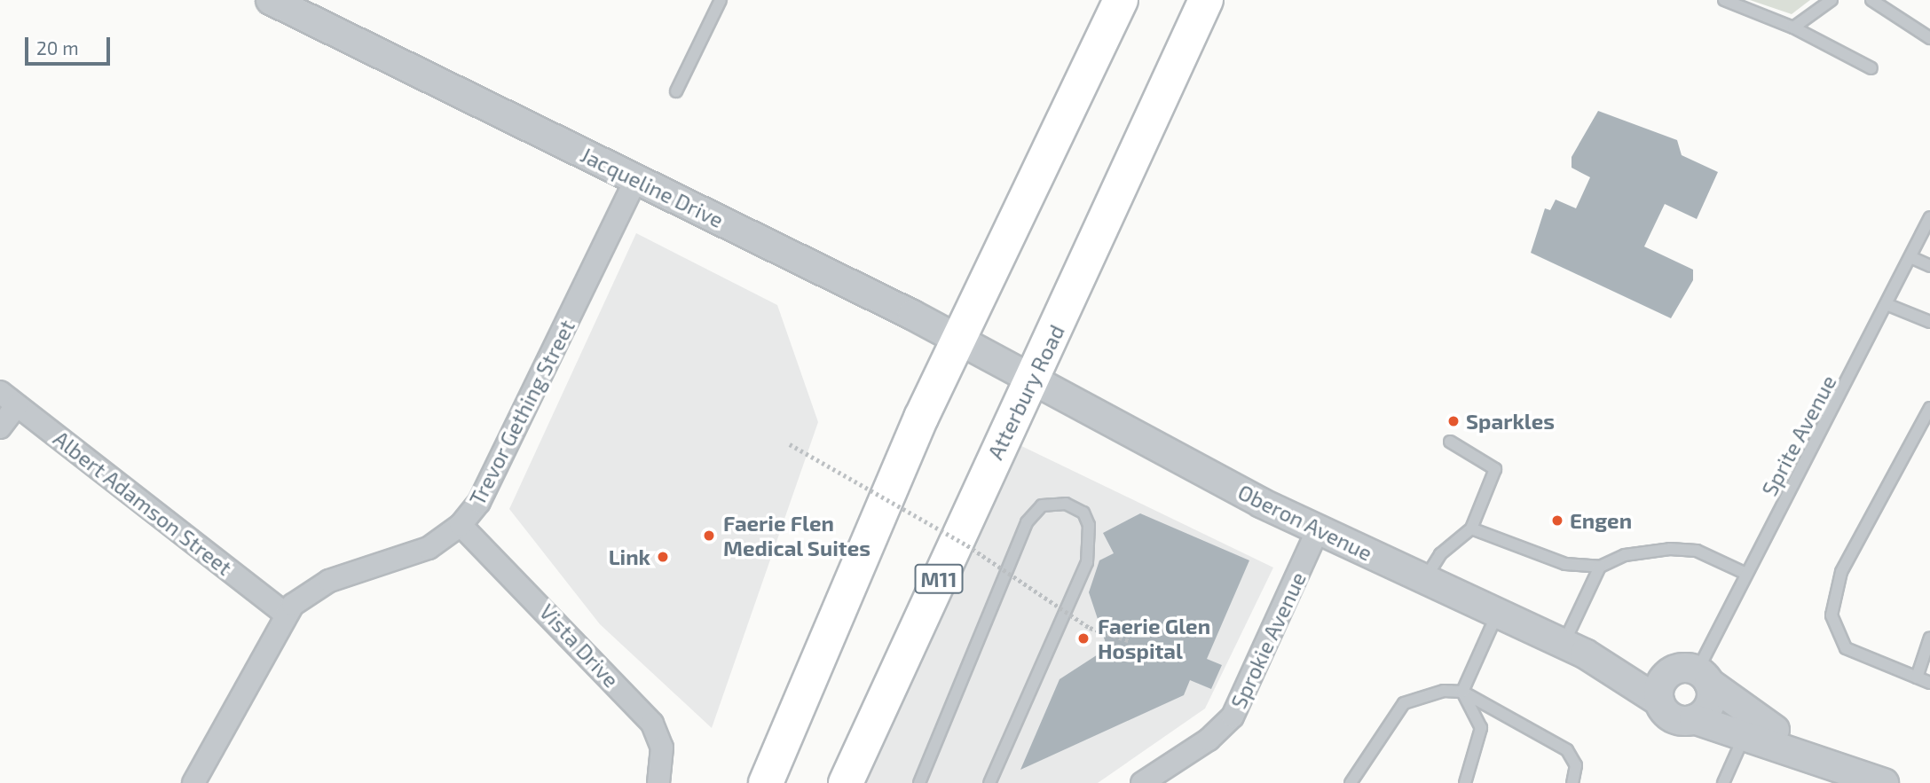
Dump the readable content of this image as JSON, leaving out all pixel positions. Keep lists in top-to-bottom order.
{
  "streets": {
    "main road": ["Atterbury Road", "M11"],
    "street": [
      "Jacqueline Drive",
      "Trevor Gething Street",
      "Albert Adamson Street",
      "Oberon Avenue",
      "Sprokie Avenue",
      "Vista Drive"
    ],
    "lane": ["Sprite Avenue"]
  },
  "crossings": [
    ["Jacqueline Drive", "Atterbury Road"],
    ["Jacqueline Drive", "Trevor Gething Street"],
    ["Jacqueline Drive", "Oberon Avenue"],
    ["Atterbury Road", "Oberon Avenue"],
    ["Trevor Gething Street", "Albert Adamson Street"],
    ["Trevor Gething Street", "Vista Drive"],
    ["Sprite Avenue", "Oberon Avenue"],
    ["Oberon Avenue", "Sprokie Avenue"]
  ],
  "places": [
    "Sparkles",
    "Engen",
    "Faerie Flen Medical Suites",
    "Link",
    "Faerie Glen Hospital"
  ],
  "scale_bar": "20 m"
}
